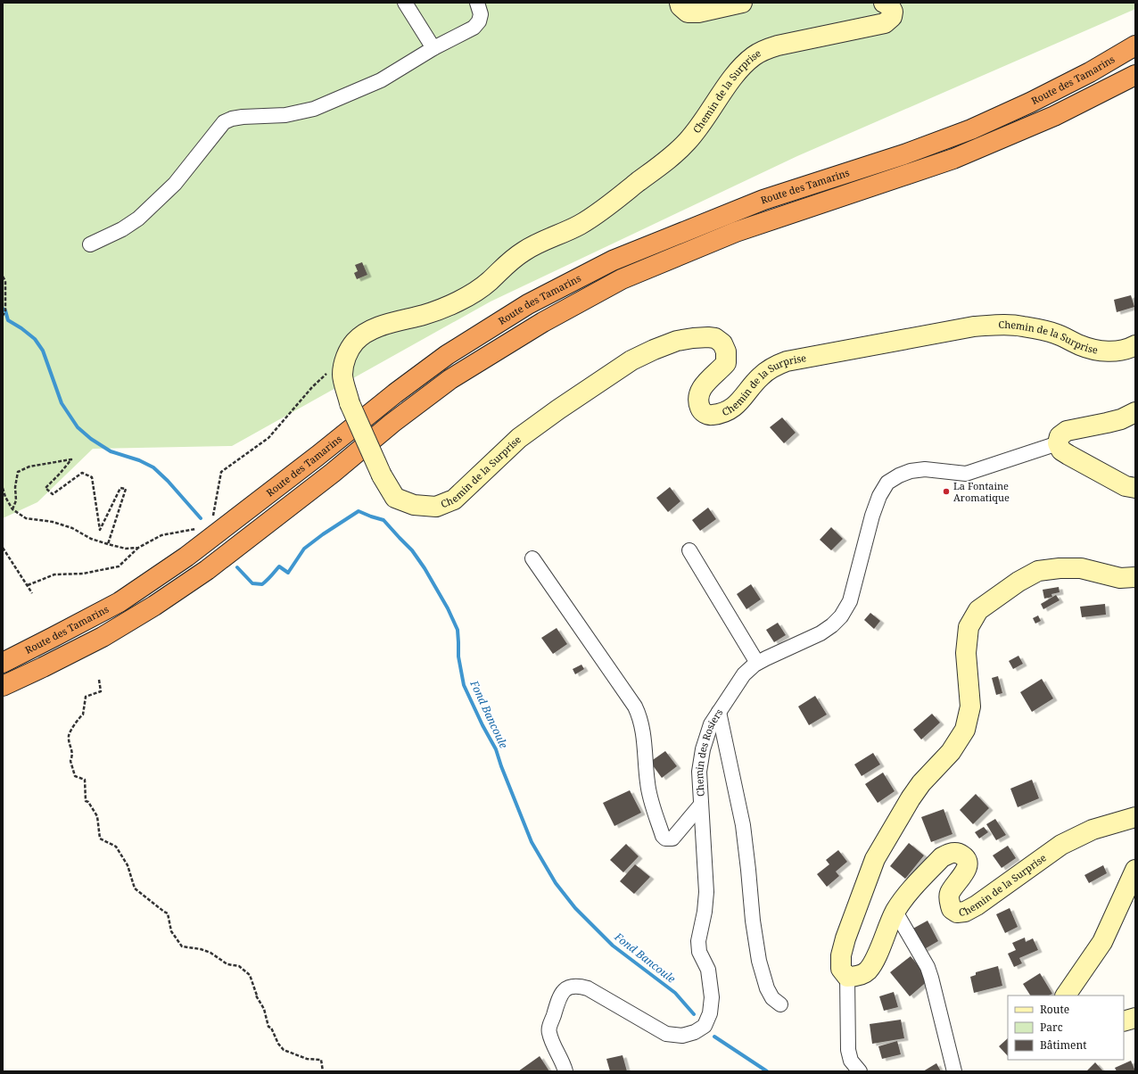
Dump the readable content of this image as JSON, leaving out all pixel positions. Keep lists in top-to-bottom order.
{
  "streets": {
    "highway": ["Route des Tamarins"],
    "main road": ["Chemin de la Surprise"],
    "street": ["Chemin des Rosiers"]
  },
  "water": ["Fond Bancoule"],
  "places": ["La Fontaine Aromatique"],
  "legend": ["Route", "Parc", "Bâtiment"]
}
